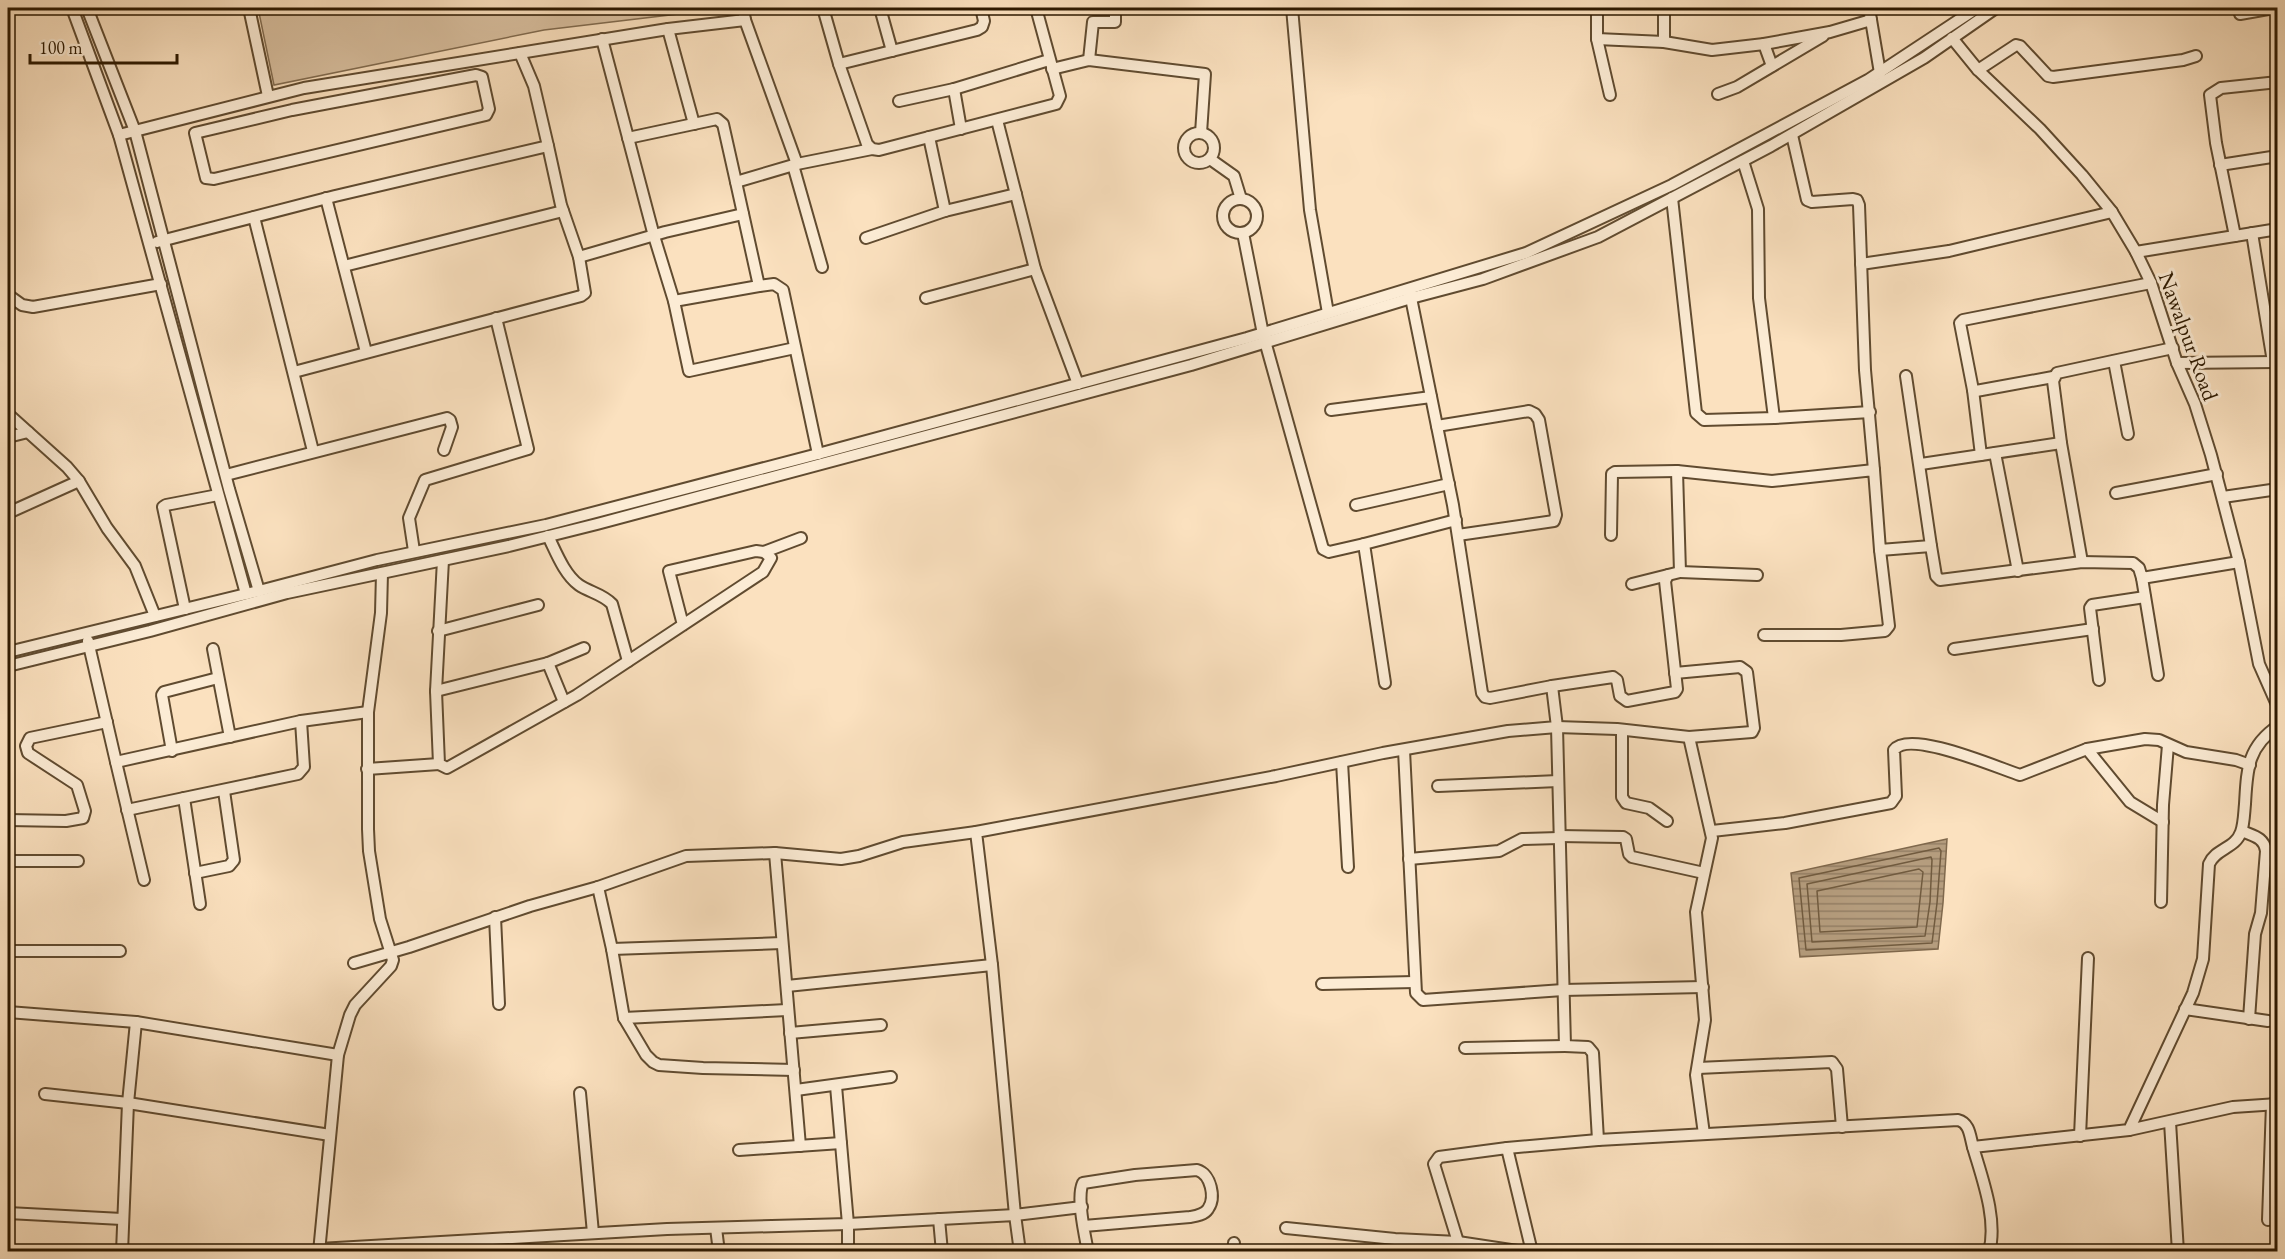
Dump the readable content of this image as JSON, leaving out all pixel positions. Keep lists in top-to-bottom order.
{
  "streets": {
    "street": ["Nawalpur Road"]
  },
  "scale_bar": "100 m"
}
